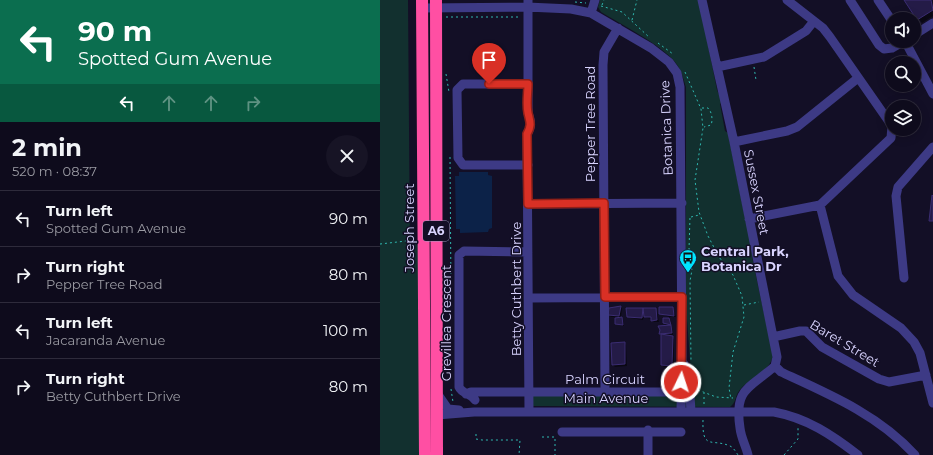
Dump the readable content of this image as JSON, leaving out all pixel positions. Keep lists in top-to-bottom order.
{
  "streets": {
    "highway": ["Joseph Street", "A6"],
    "street": [
      "Pepper Tree Road",
      "Botanica Drive",
      "Sussex Street",
      "Betty Cuthbert Drive",
      "Grevillea Crescent",
      "Baret Street",
      "Palm Circuit",
      "Main Avenue"
    ]
  },
  "crossings": [
    ["Pepper Tree Road", "Botanica Drive"],
    ["Pepper Tree Road", "Palm Circuit"],
    ["Botanica Drive", "Joseph Street"],
    ["Botanica Drive", "Betty Cuthbert Drive"],
    ["Botanica Drive", "Palm Circuit"],
    ["Botanica Drive", "Main Avenue"],
    ["Sussex Street", "Baret Street"],
    ["Joseph Street", "Main Avenue"],
    ["Betty Cuthbert Drive", "Grevillea Crescent"],
    ["Betty Cuthbert Drive", "Palm Circuit"],
    ["Betty Cuthbert Drive", "Main Avenue"],
    ["Grevillea Crescent", "Palm Circuit"]
  ],
  "places": {
    "bus stop": ["Central Park, Botanica Dr"]
  },
  "page": {
    "turn": ["90 m", "Spotted Gum Avenue"],
    "heading": ["2 min", "520 m · 08:37"],
    "list": [
      {
        "name": "Turn left",
        "note": "Spotted Gum Avenue",
        "value": "90 m"
      },
      {
        "name": "Turn right",
        "note": "Pepper Tree Road",
        "value": "80 m"
      },
      {
        "name": "Turn left",
        "note": "Jacaranda Avenue",
        "value": "100 m"
      },
      {
        "name": "Turn right",
        "note": "Betty Cuthbert Drive",
        "value": "80 m"
      }
    ]
  }
}
